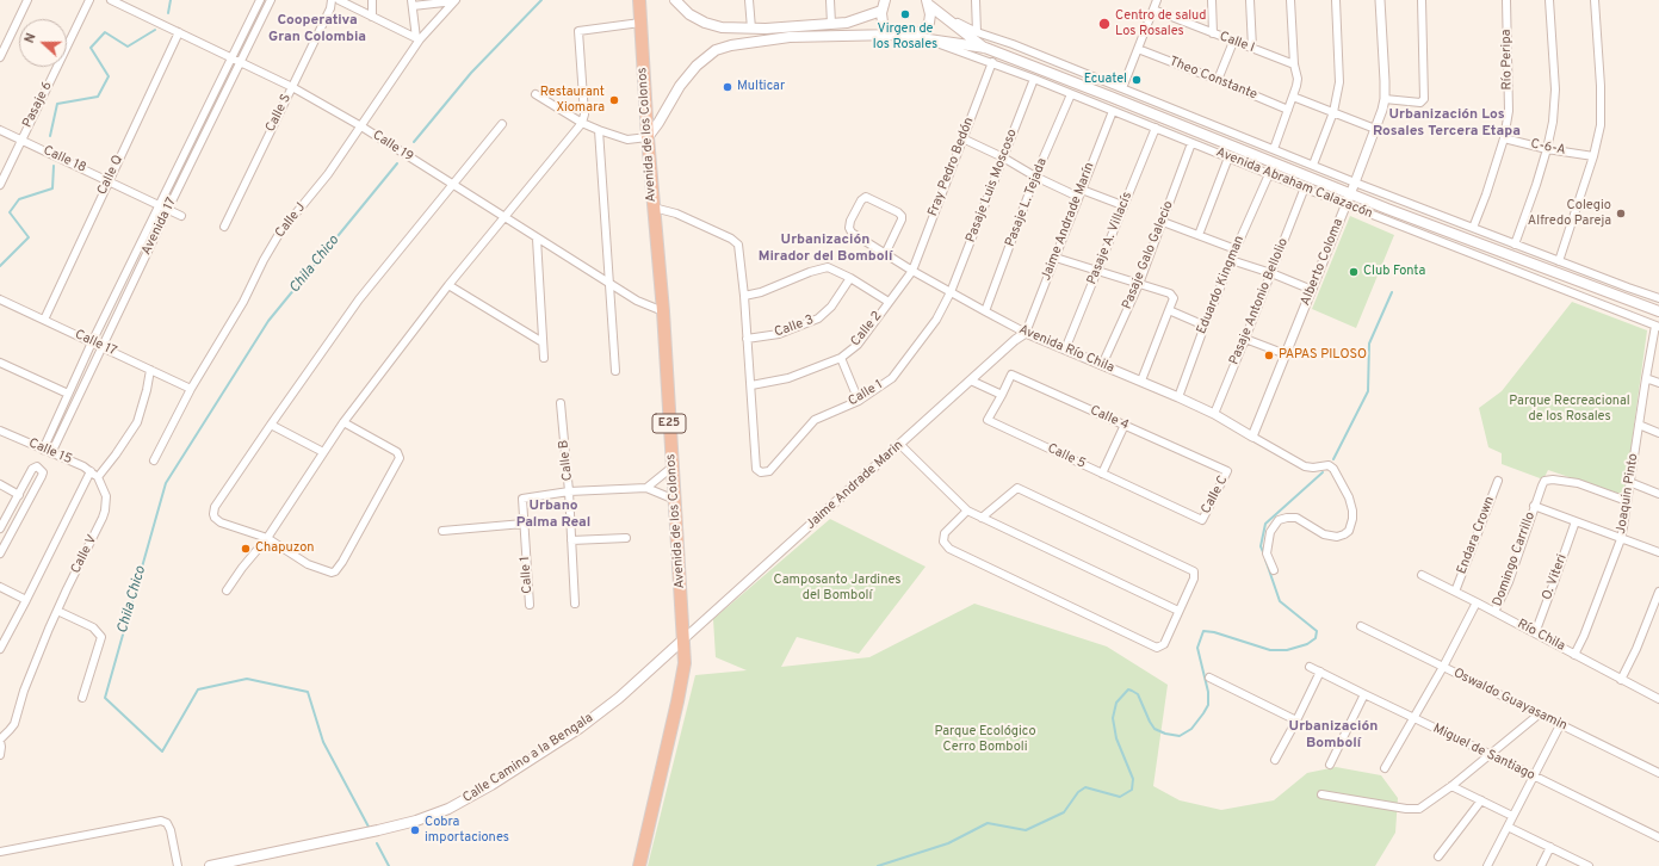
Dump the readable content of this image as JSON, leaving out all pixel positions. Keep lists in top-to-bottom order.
{
  "streets": {
    "highway": ["Avenida de los Colonos", "E25"],
    "main road": ["Avenida Abraham Calazacón", "Calle Camino a la Bengala"],
    "street": [
      "Calle I",
      "Río Peripa",
      "Theo Constante",
      "Pasaje 6",
      "Calle S",
      "Calle 19",
      "C-6-A",
      "Calle 18",
      "Fray Pedro Bedón",
      "Calle Q",
      "Pasaje Luis Moscoso",
      "Pasaje L. Tejada",
      "Calle J",
      "Jaime Andrade Marín",
      "Avenida 17",
      "Pasaje A. Villacís",
      "Pasaje Galo Galecio",
      "Alberto Coloma",
      "Eduardo Kingman",
      "Pasaje Antonio Bellolio",
      "Calle 3",
      "Calle 2",
      "Calle 17",
      "Avenida Río Chila",
      "Calle 1",
      "Calle 4",
      "Calle 15",
      "Calle 5",
      "Calle B",
      "Jaime Andrade Marin",
      "Joaquin Pinto",
      "Calle C",
      "Endara Crown",
      "Calle V",
      "Domingo Carrillo",
      "O. Viteri",
      "Río Chila",
      "Oswaldo Guayasamin",
      "Miguel de Santiago"
    ]
  },
  "crossings": [
    ["Río Peripa", "C-6-A"],
    ["Río Peripa", "Avenida Abraham Calazacón"],
    ["Pasaje 6", "Calle 18"],
    ["Calle S", "Calle 19"],
    ["Avenida de los Colonos", "Calle 19"],
    ["Avenida de los Colonos", "Calle 1"],
    ["Avenida de los Colonos", "Jaime Andrade Marin"],
    ["Avenida de los Colonos", "Calle Camino a la Bengala"],
    ["Calle 19", "Calle Q"],
    ["Calle 19", "Calle J"],
    ["Calle 19", "Avenida 17"],
    ["Calle 18", "Calle Q"],
    ["Calle 18", "Avenida 17"],
    ["Fray Pedro Bedón", "Avenida Abraham Calazacón"],
    ["Fray Pedro Bedón", "Calle 2"],
    ["Fray Pedro Bedón", "Avenida Río Chila"],
    ["Calle Q", "Calle 17"],
    ["Avenida Abraham Calazacón", "Pasaje Luis Moscoso"],
    ["Avenida Abraham Calazacón", "Pasaje L. Tejada"],
    ["Avenida Abraham Calazacón", "Jaime Andrade Marín"],
    ["Avenida Abraham Calazacón", "Pasaje A. Villacís"],
    ["Avenida Abraham Calazacón", "Pasaje Galo Galecio"],
    ["Avenida Abraham Calazacón", "Alberto Coloma"],
    ["Avenida Abraham Calazacón", "Eduardo Kingman"],
    ["Avenida Abraham Calazacón", "Pasaje Antonio Bellolio"],
    ["Avenida Abraham Calazacón", "Joaquin Pinto"],
    ["Pasaje Luis Moscoso", "Avenida Río Chila"],
    ["Pasaje Luis Moscoso", "Calle 1"],
    ["Pasaje L. Tejada", "Avenida Río Chila"],
    ["Calle J", "Calle 17"],
    ["Jaime Andrade Marín", "Avenida Río Chila"],
    ["Jaime Andrade Marín", "Jaime Andrade Marin"],
    ["Avenida 17", "Calle 17"],
    ["Avenida 17", "Calle 15"],
    ["Pasaje A. Villacís", "Avenida Río Chila"],
    ["Pasaje Galo Galecio", "Avenida Río Chila"],
    ["Alberto Coloma", "Avenida Río Chila"],
    ["Eduardo Kingman", "Avenida Río Chila"],
    ["Pasaje Antonio Bellolio", "Avenida Río Chila"],
    ["Calle 2", "Avenida Río Chila"],
    ["Calle 2", "Calle 1"],
    ["Avenida Río Chila", "Calle 1"],
    ["Avenida Río Chila", "Jaime Andrade Marin"],
    ["Calle 1", "Calle B"],
    ["Calle 4", "Calle 5"],
    ["Calle 4", "Calle C"],
    ["Calle 15", "Calle V"],
    ["Calle 5", "Calle C"],
    ["Jaime Andrade Marin", "Calle Camino a la Bengala"],
    ["Joaquin Pinto", "Domingo Carrillo"],
    ["Joaquin Pinto", "Río Chila"],
    ["Endara Crown", "Río Chila"],
    ["Domingo Carrillo", "Río Chila"],
    ["Domingo Carrillo", "Oswaldo Guayasamin"],
    ["Domingo Carrillo", "Miguel de Santiago"],
    ["O. Viteri", "Río Chila"]
  ],
  "districts": [
    "Cooperativa Gran Colombia",
    "Urbanización Los Rosales Tercera Etapa",
    "Urbanización Mirador del Bombolí",
    "Urbano Palma Real",
    "Urbanización Bombolí"
  ],
  "water": ["Chila Chico"],
  "parks": ["Parque Recreacional de los Rosales", "Camposanto Jardines del Bombolí", "Parque Ecológico Cerro Bomboli"],
  "places": [
    "Virgen de los Rosales",
    "Centro de salud Los Rosales",
    "Ecuatel",
    "Multicar",
    "Restaurant Xiomara",
    "Colegio Alfredo Pareja",
    "Club Fonta",
    "PAPAS PILOSO",
    "Chapuzon",
    "Cobra importaciones"
  ],
  "north": "left"
}
